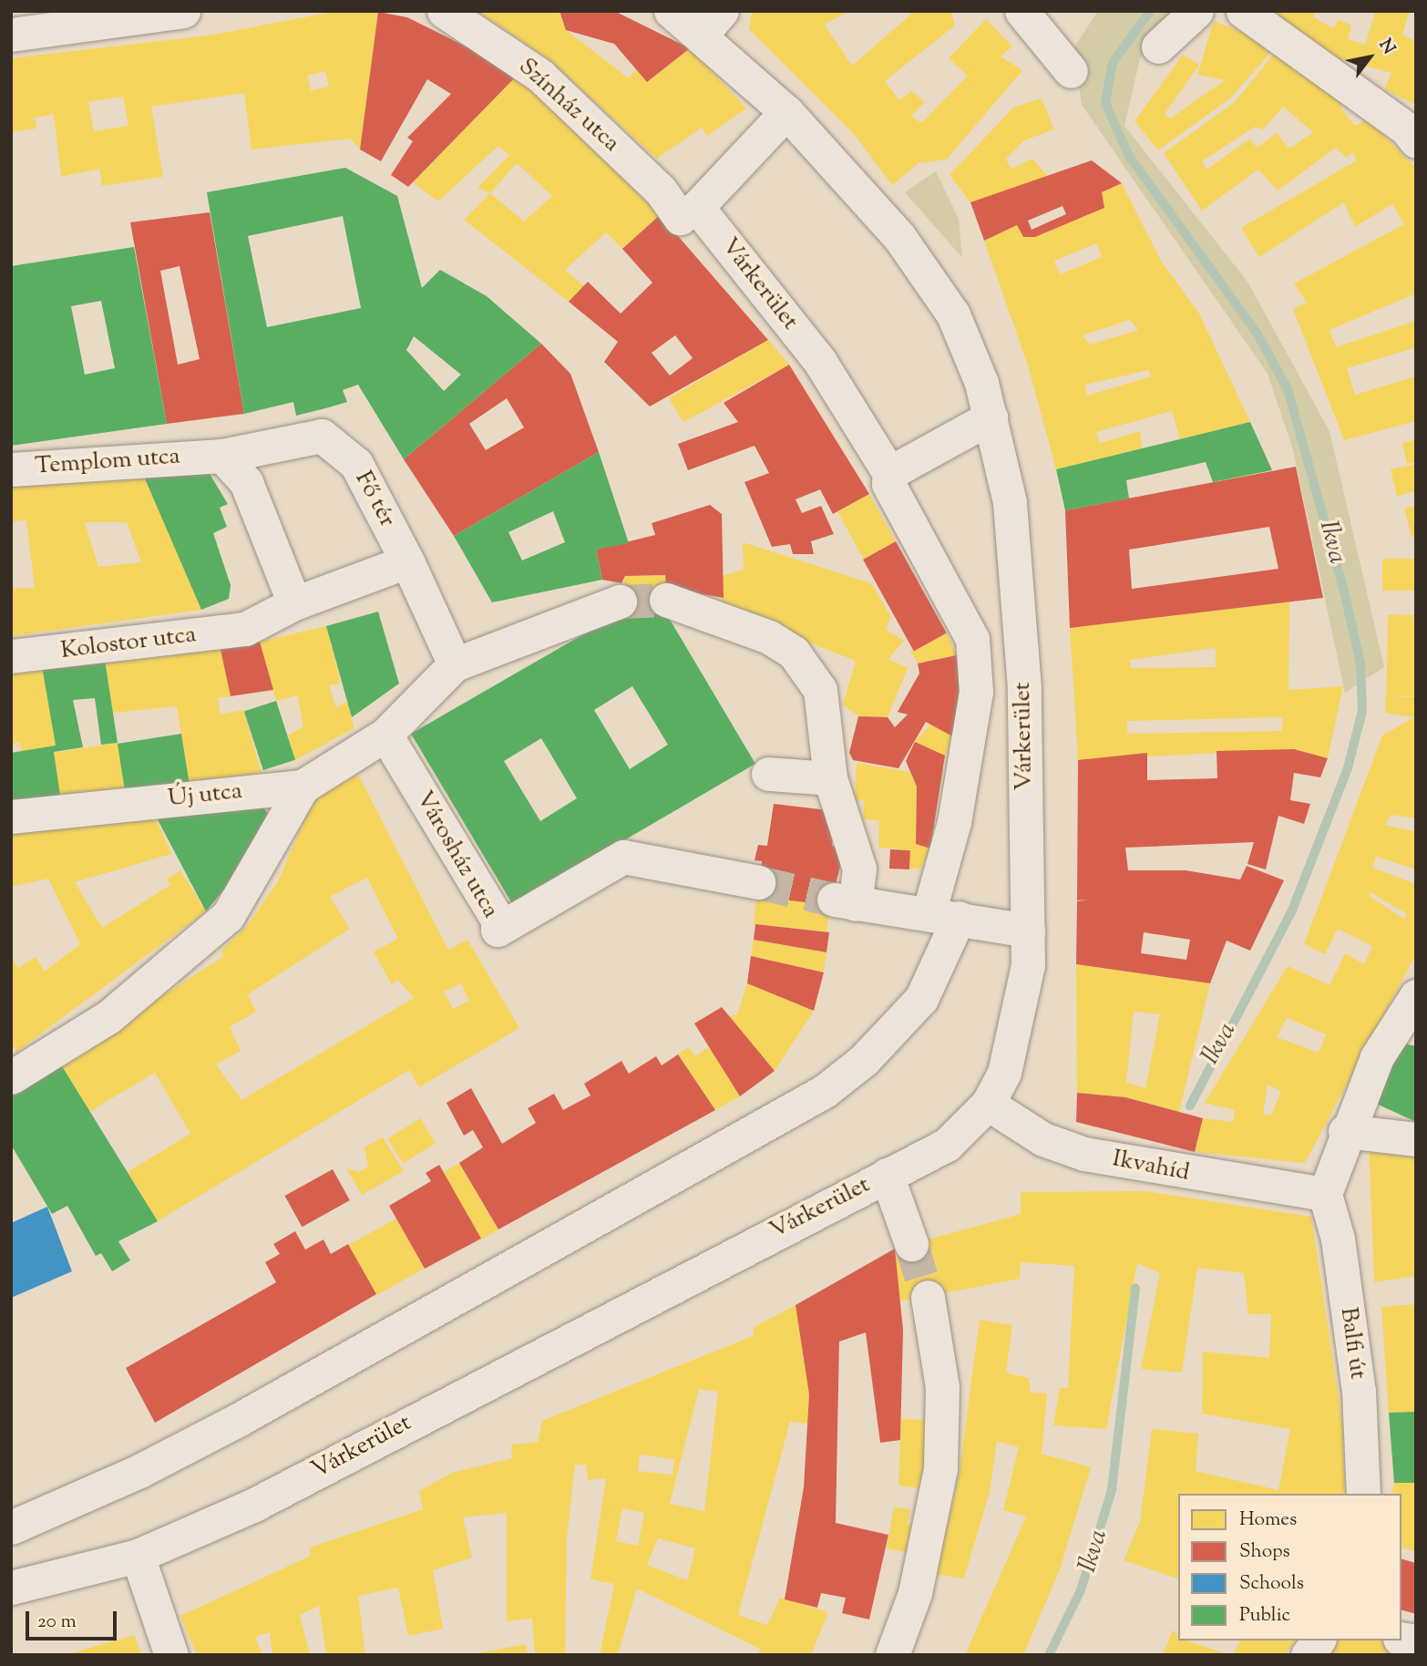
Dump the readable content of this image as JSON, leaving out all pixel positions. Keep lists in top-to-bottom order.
{
  "streets": {
    "street": [
      "Színház utca",
      "Várkerület",
      "Templom utca",
      "Fő tér",
      "Kolostor utca",
      "Új utca",
      "Városház utca",
      "Ikvahíd",
      "Balfi út"
    ]
  },
  "crossings": [
    ["Várkerület", "Ikvahíd"],
    ["Templom utca", "Fő tér"],
    ["Új utca", "Városház utca"],
    ["Ikvahíd", "Balfi út"]
  ],
  "water": ["Ikva"],
  "legend": [
    "Homes",
    "Shops",
    "Schools",
    "Public"
  ],
  "scale_bar": "20 m",
  "north": "top right"
}
